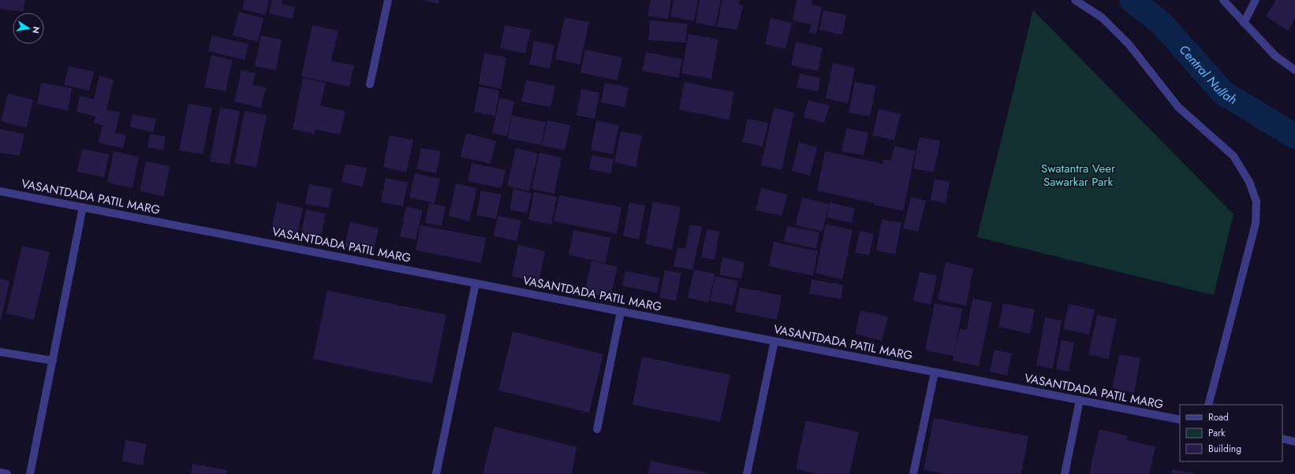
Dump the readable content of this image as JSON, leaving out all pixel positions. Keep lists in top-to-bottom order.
{
  "streets": {
    "street": ["VASANTDADA PATIL MARG"]
  },
  "water": ["Central Nullah"],
  "parks": ["Swatantra Veer Sawarkar Park"],
  "legend": ["Road", "Park", "Building"],
  "north": "right"
}
